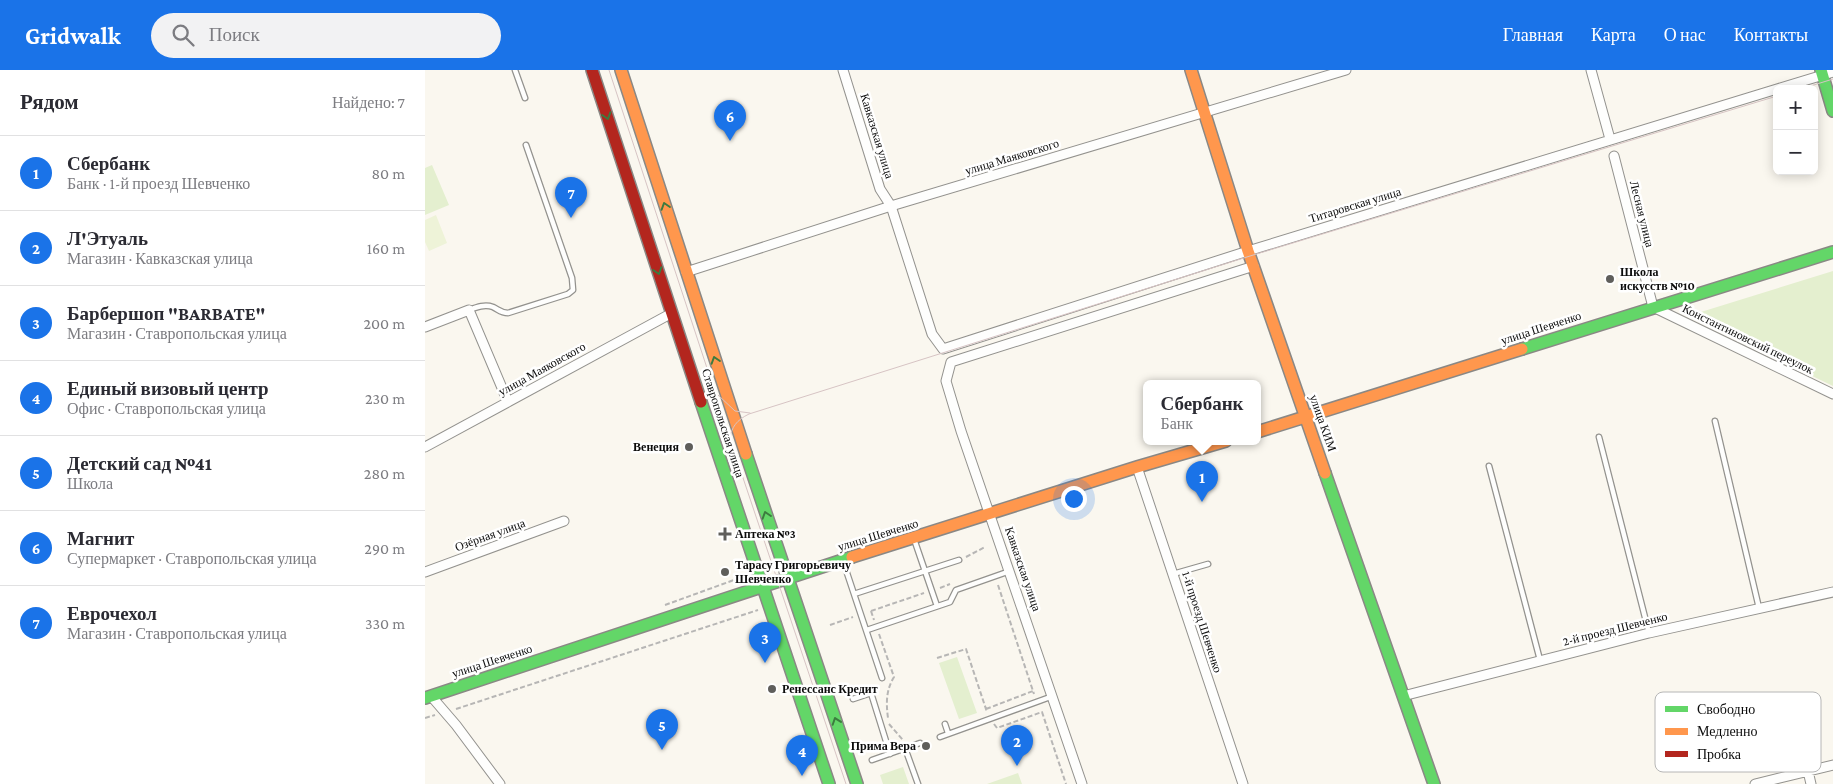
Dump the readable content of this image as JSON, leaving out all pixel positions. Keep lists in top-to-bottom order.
{
  "streets": {
    "main road": ["улица Шевченко", "Ставропольская улица", "улица КИМ"],
    "street": [
      "Кавказская улица",
      "улица Маяковского",
      "Титаровская улица",
      "Лесная улица",
      "Константиновский переулок",
      "Озёрная улица",
      "1-й проезд Шевченко",
      "2-й проезд Шевченко"
    ]
  },
  "crossings": [
    ["Кавказская улица", "улица Маяковского"],
    ["Кавказская улица", "Титаровская улица"],
    ["Кавказская улица", "улица Шевченко"],
    ["Кавказская улица", "улица КИМ"],
    ["улица Маяковского", "Ставропольская улица"],
    ["улица Маяковского", "улица КИМ"],
    ["Титаровская улица", "улица КИМ"],
    ["Лесная улица", "улица Шевченко"],
    ["Лесная улица", "Константиновский переулок"],
    ["улица Шевченко", "Константиновский переулок"],
    ["улица Шевченко", "Ставропольская улица"],
    ["улица Шевченко", "улица КИМ"],
    ["улица Шевченко", "1-й проезд Шевченко"],
    ["улица КИМ", "2-й проезд Шевченко"]
  ],
  "places": {
    "other": [
      "Школа искусств №10",
      "Венеция",
      "Тарасу Григорьевичу Шевченко",
      "Ренессанс Кредит",
      "Прима Вера"
    ],
    "health": ["Аптека №3"]
  },
  "legend": ["Свободно", "Медленно", "Пробка"],
  "page": {
    "header": "Gridwalk",
    "search": "Поиск",
    "nav": [
      "Главная",
      "Карта",
      "О нас",
      "Контакты"
    ],
    "heading": ["Рядом", "Найдено: 7"],
    "map_buttons": ["+", "−"],
    "pins": [
      "6",
      "7",
      "1",
      "3",
      "5",
      "2",
      "4"
    ],
    "list": [
      {
        "mark": "1",
        "name": "Сбербанк",
        "note": "Банк · 1-й проезд Шевченко",
        "value": "80 m"
      },
      {
        "mark": "2",
        "name": "Л'Этуаль",
        "note": "Магазин · Кавказская улица",
        "value": "160 m"
      },
      {
        "mark": "3",
        "name": "Барбершоп \"BARBATE\"",
        "note": "Магазин · Ставропольская улица",
        "value": "200 m"
      },
      {
        "mark": "4",
        "name": "Единый визовый центр",
        "note": "Офис · Ставропольская улица",
        "value": "230 m"
      },
      {
        "mark": "5",
        "name": "Детский сад №41",
        "note": "Школа",
        "value": "280 m"
      },
      {
        "mark": "6",
        "name": "Магнит",
        "note": "Супермаркет · Ставропольская улица",
        "value": "290 m"
      },
      {
        "mark": "7",
        "name": "Еврочехол",
        "note": "Магазин · Ставропольская улица",
        "value": "330 m"
      }
    ],
    "popup": ["Сбербанк", "Банк"]
  }
}
